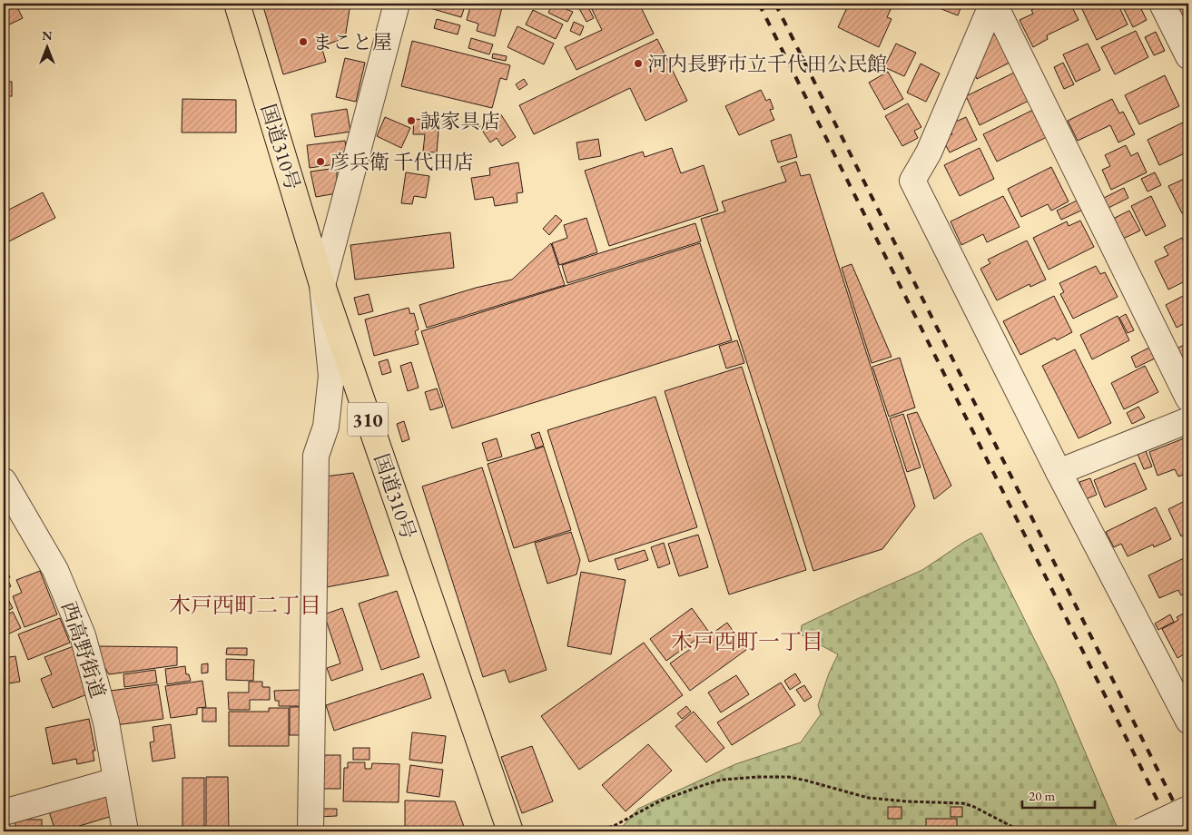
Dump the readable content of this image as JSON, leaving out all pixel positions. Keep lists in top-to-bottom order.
{
  "streets": {
    "highway": ["国道310号", "310"],
    "street": ["西高野街道"]
  },
  "districts": ["木戸西町二丁目", "木戸西町一丁目"],
  "places": [
    "まこと屋",
    "河内長野市立千代田公民館",
    "誠家具店",
    "彦兵衛 千代田店"
  ],
  "scale_bar": "20 m",
  "north": "top"
}
